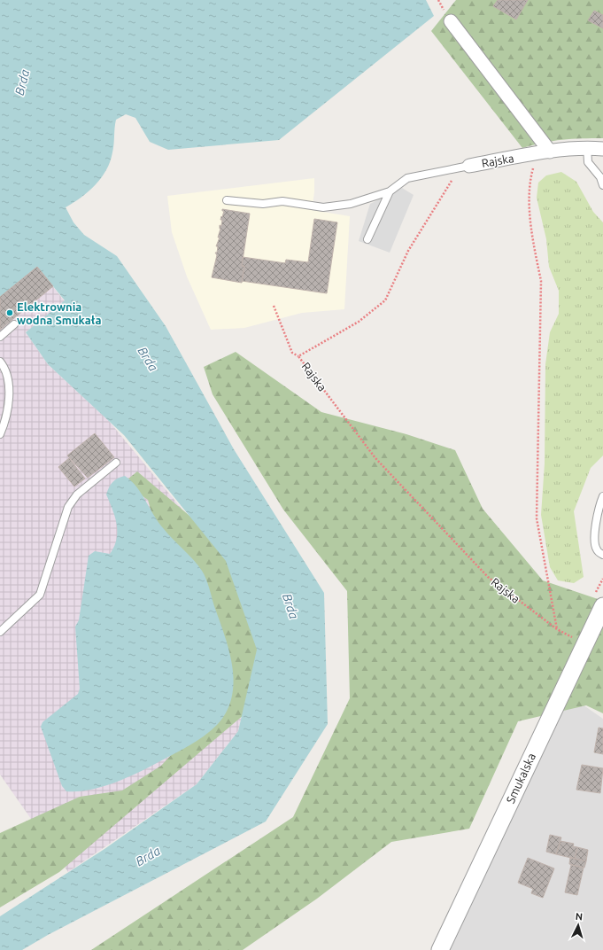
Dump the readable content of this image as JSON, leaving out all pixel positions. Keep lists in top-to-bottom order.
{
  "streets": {
    "street": ["Rajska", "Smukalska"]
  },
  "crossings": [
    ["Rajska", "Smukalska"]
  ],
  "water": ["Brda"],
  "places": ["Elektrownia wodna Smukała"],
  "north": "top"
}
